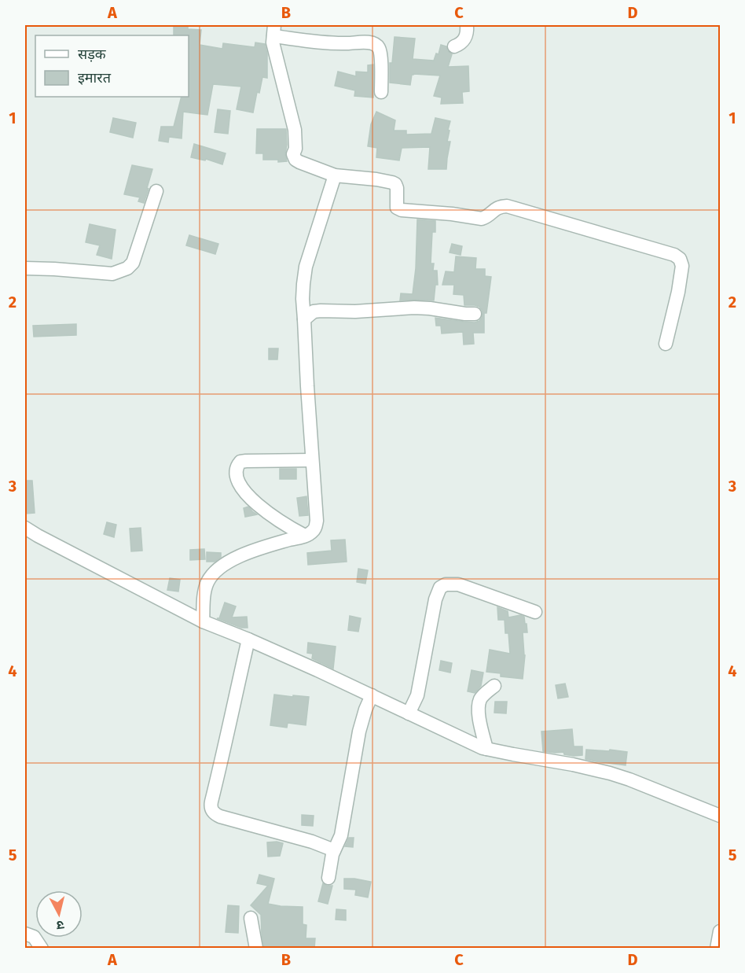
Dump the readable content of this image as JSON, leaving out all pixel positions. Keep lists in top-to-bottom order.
{
  "legend": ["सड़क", "इमारत"],
  "north": "bottom",
  "grid": {
    "columns": [
      "A",
      "B",
      "C",
      "D"
    ],
    "rows": [
      "1",
      "2",
      "3",
      "4",
      "5"
    ]
  }
}
